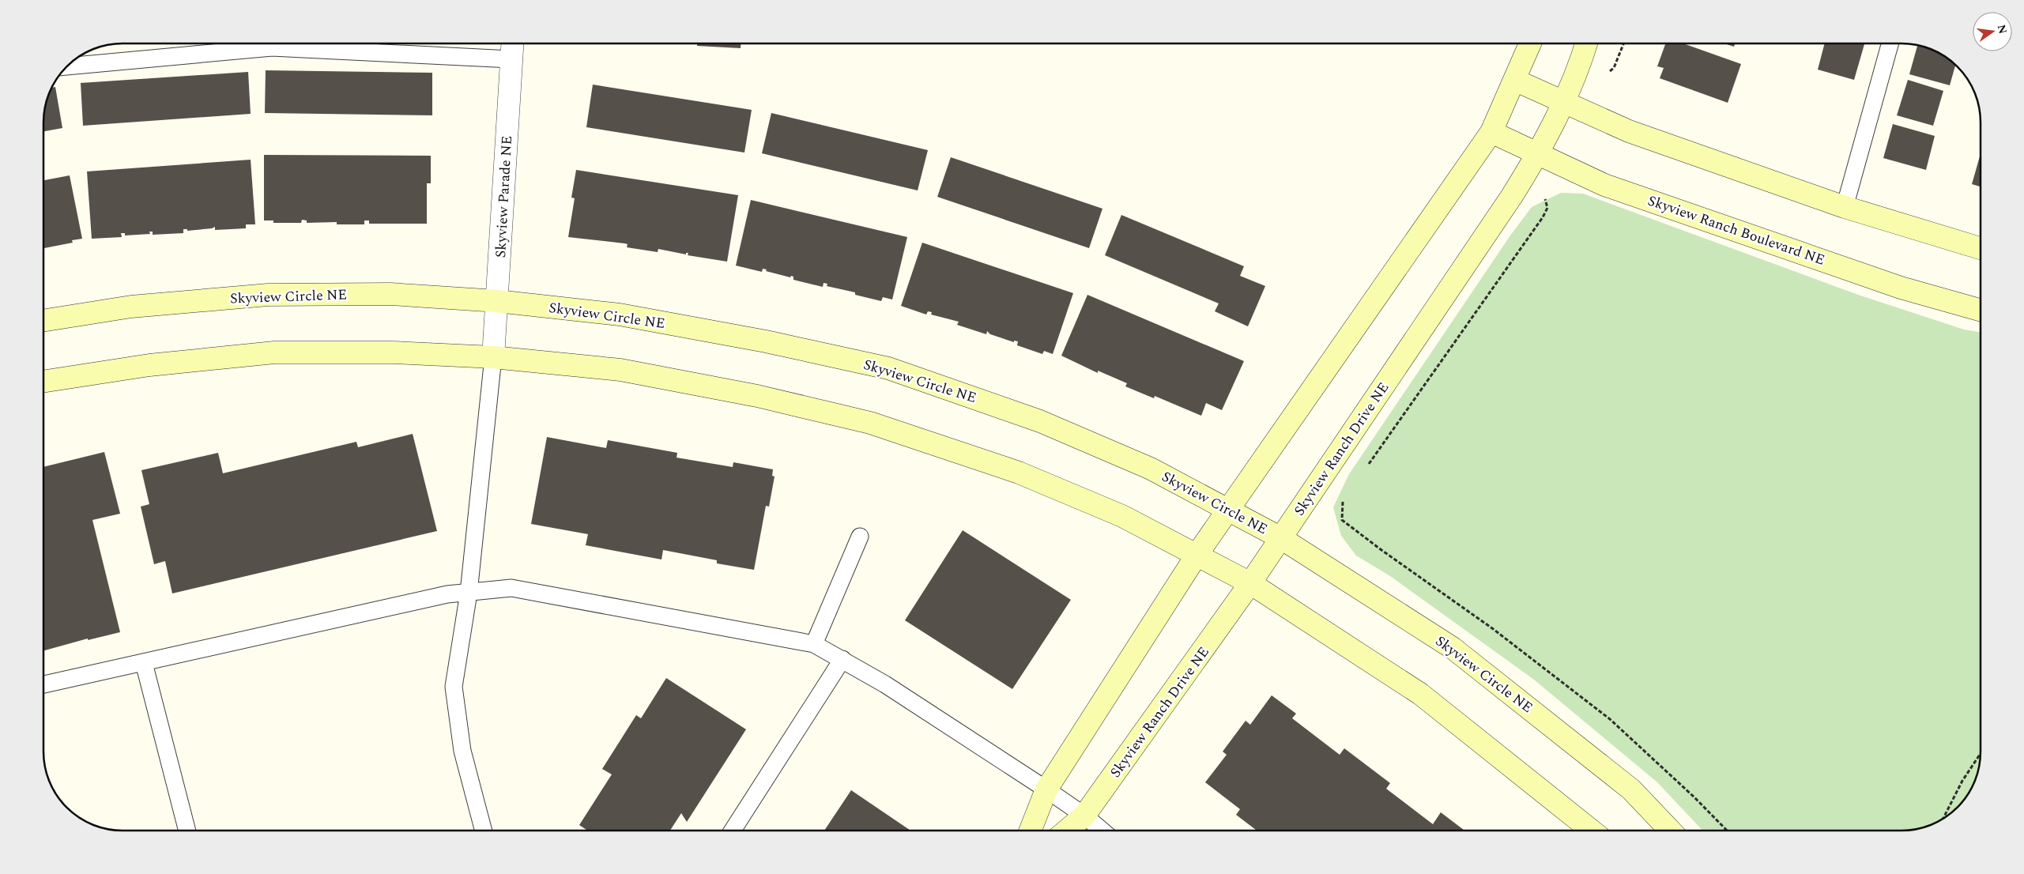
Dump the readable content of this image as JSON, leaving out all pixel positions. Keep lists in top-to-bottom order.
{
  "streets": {
    "street": [
      "Skyview Parade NE",
      "Skyview Ranch Boulevard NE",
      "Skyview Circle NE",
      "Skyview Ranch Drive NE"
    ]
  },
  "crossings": [
    ["Skyview Parade NE", "Skyview Circle NE"],
    ["Skyview Ranch Boulevard NE", "Skyview Ranch Drive NE"],
    ["Skyview Circle NE", "Skyview Ranch Drive NE"]
  ],
  "north": "right"
}
